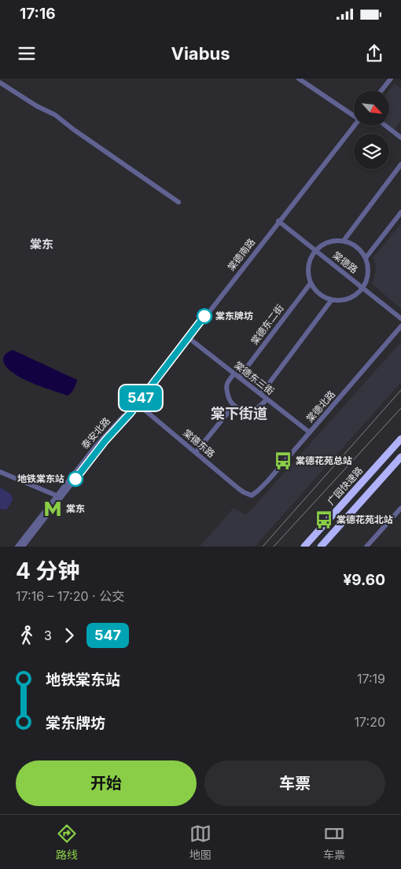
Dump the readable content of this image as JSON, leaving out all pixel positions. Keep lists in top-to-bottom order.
{
  "streets": {
    "highway": ["广园快速路"],
    "street": [
      "棠德南路",
      "棠德路",
      "棠德东二街",
      "棠德东三街",
      "棠德北路",
      "泰安北路",
      "棠德东路"
    ]
  },
  "crossings": [
    ["棠德南路", "棠德路"],
    ["棠德南路", "棠德东三街"],
    ["棠德南路", "泰安北路"],
    ["棠德南路", "棠德东路"],
    ["棠德东二街", "棠德东三街"],
    ["棠德东三街", "棠德北路"],
    ["棠德北路", "棠德东路"],
    ["泰安北路", "棠德东路"]
  ],
  "districts": ["棠东", "棠下街道"],
  "places": {
    "other": ["棠东牌坊", "地铁棠东站"],
    "bus stop": ["棠德花苑总站", "棠德花苑北站"],
    "metro station": ["棠东"]
  },
  "lines": ["bus line 547"],
  "north": "bottom right",
  "page": {
    "status": "17:16",
    "header": "Viabus",
    "on_map": "547",
    "heading": ["4 分钟", "17:16 – 17:20 · 公交", "¥9.60"],
    "legs": ["3", "547"],
    "list": [
      {
        "name": "地铁棠东站",
        "value": "17:19"
      },
      {
        "name": "棠东牌坊",
        "value": "17:20"
      }
    ],
    "buttons": ["开始", "车票"],
    "tabs": ["路线", "地图", "车票"]
  }
}
